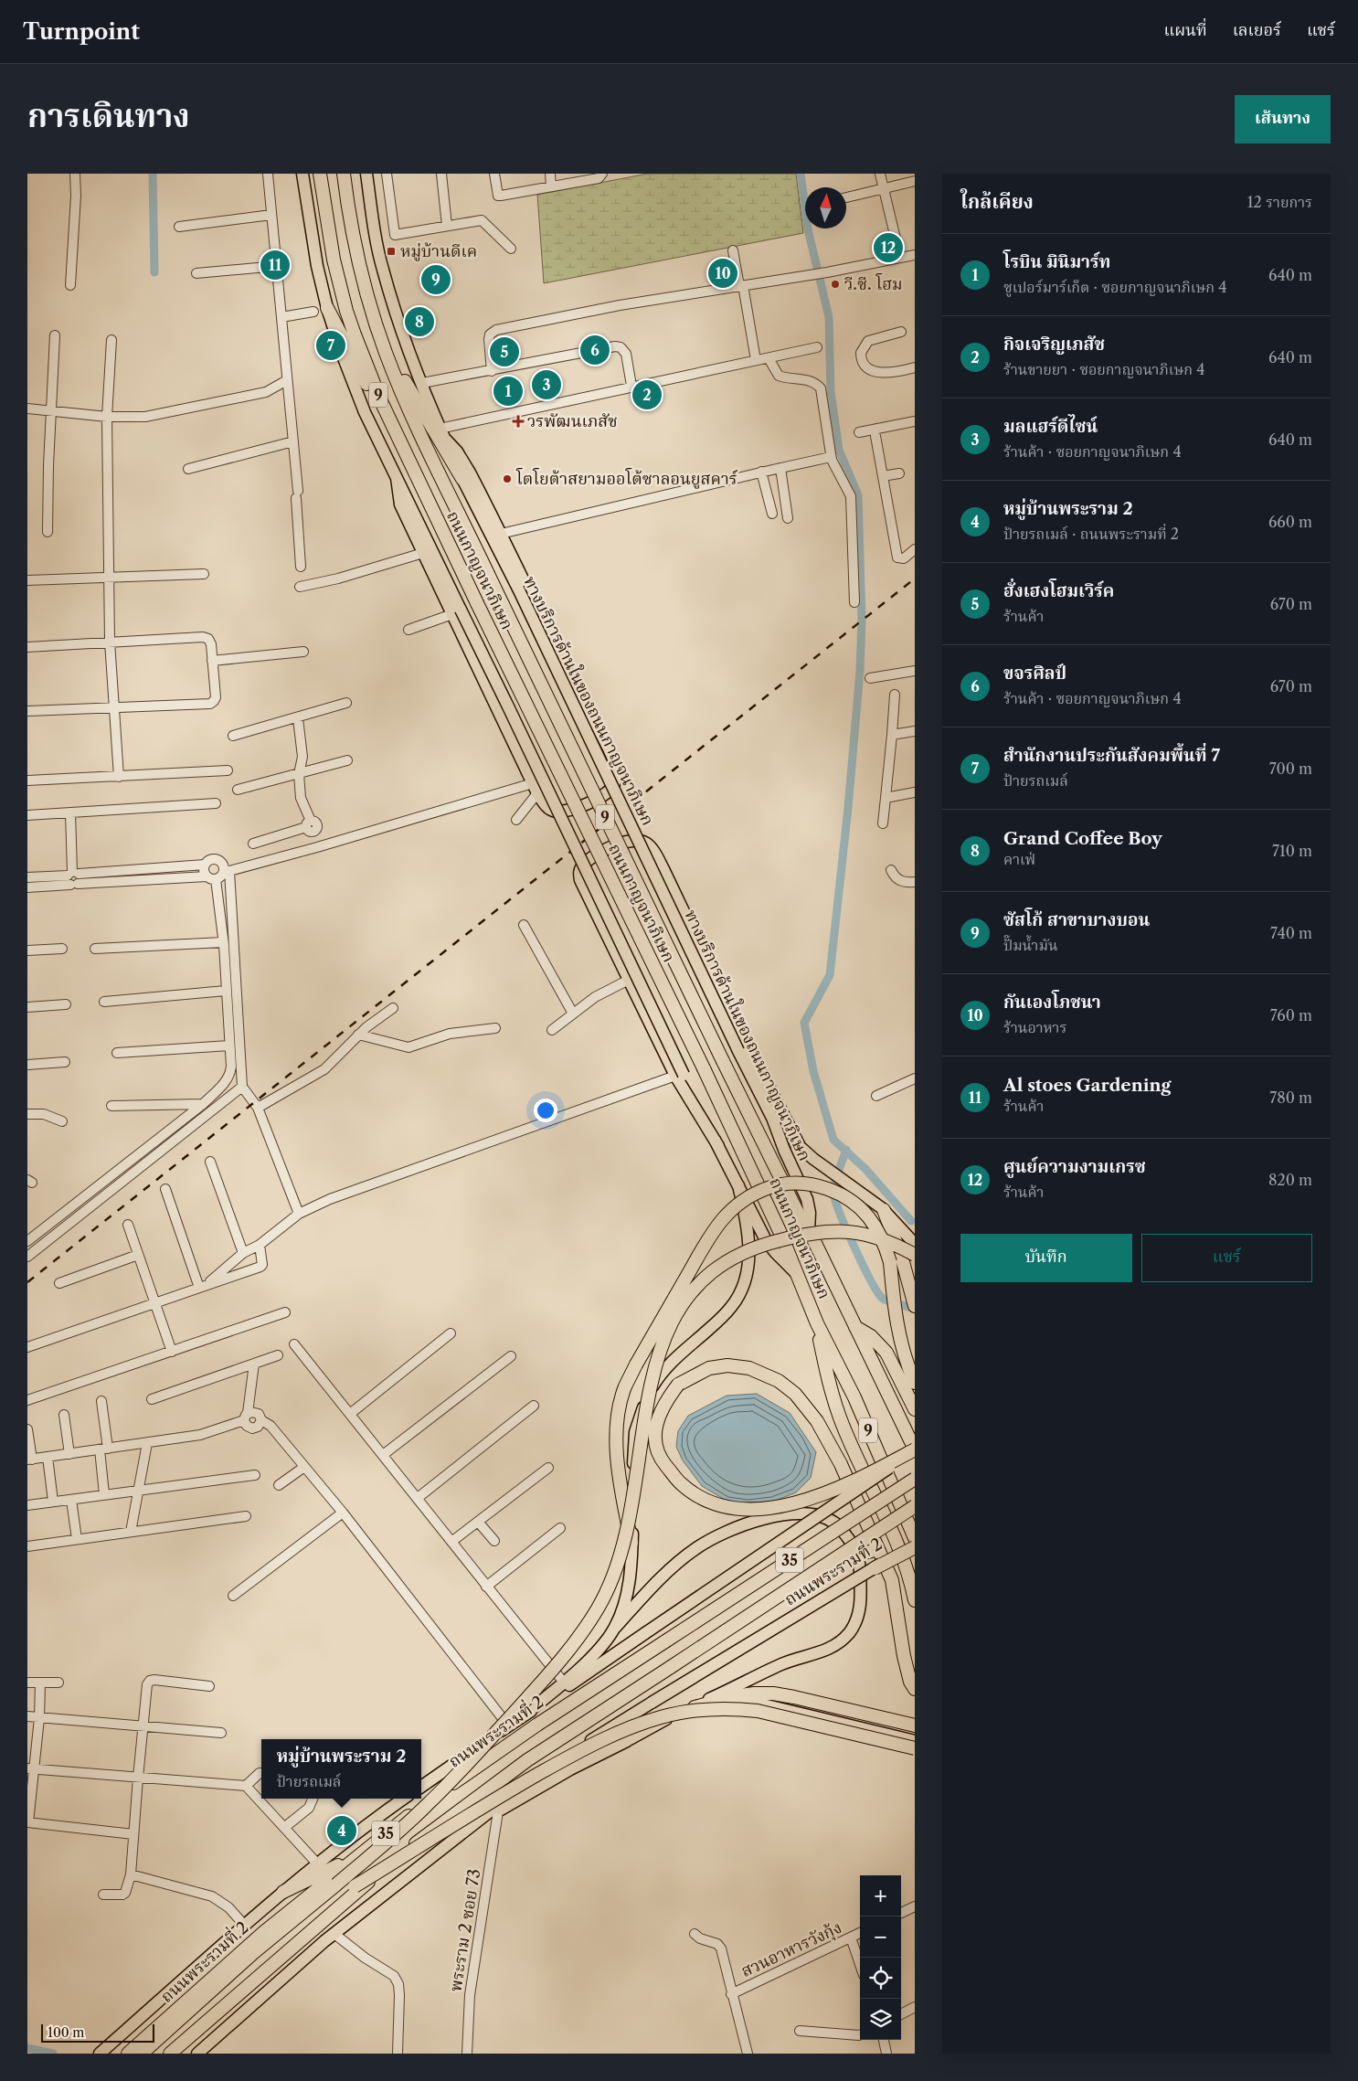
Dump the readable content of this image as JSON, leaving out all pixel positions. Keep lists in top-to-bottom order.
{
  "streets": {
    "highway": [
      "9",
      "ถนนกาญจนาภิเษก",
      "35",
      "ถนนพระรามที่ 2"
    ],
    "main road": ["ทางบริการด้านในของถนนกาญจนาภิเษก"],
    "street": ["พระราม 2 ซอย 73", "สวนอาหารวังกุ้ง"]
  },
  "crossings": [
    ["ถนนกาญจนาภิเษก", "ทางบริการด้านในของถนนกาญจนาภิเษก"],
    ["ถนนกาญจนาภิเษก", "ถนนพระรามที่ 2"]
  ],
  "places": {
    "transit": ["หมู่บ้านดีเค"],
    "other": ["วี.ซี. โฮม", "โตโยต้าสยามออโต้ซาลอนยูสคาร์"],
    "health": ["วรพัฒนเภสัช"]
  },
  "scale_bar": "100 m",
  "north": "top",
  "page": {
    "header": "Turnpoint",
    "nav": ["แผนที่", "เลเยอร์", "แชร์"],
    "title": "การเดินทาง",
    "buttons": [
      "เส้นทาง",
      ["บันทึก", "แชร์"]
    ],
    "heading": ["ใกล้เคียง", "12 รายการ"],
    "pins": [
      "12",
      "11",
      "10",
      "9",
      "8",
      "7",
      "6",
      "5",
      "3",
      "1",
      "2",
      "4"
    ],
    "list": [
      {
        "mark": "1",
        "name": "โรบิน มินิมาร์ท",
        "note": "ซูเปอร์มาร์เก็ต · ซอยกาญจนาภิเษก 4",
        "value": "640 m"
      },
      {
        "mark": "2",
        "name": "กิจเจริญเภสัช",
        "note": "ร้านขายยา · ซอยกาญจนาภิเษก 4",
        "value": "640 m"
      },
      {
        "mark": "3",
        "name": "มลแฮร์ดีไซน์",
        "note": "ร้านค้า · ซอยกาญจนาภิเษก 4",
        "value": "640 m"
      },
      {
        "mark": "4",
        "name": "หมู่บ้านพระราม 2",
        "note": "ป้ายรถเมล์ · ถนนพระรามที่ 2",
        "value": "660 m"
      },
      {
        "mark": "5",
        "name": "ฮั่งเฮงโฮมเวิร์ค",
        "note": "ร้านค้า",
        "value": "670 m"
      },
      {
        "mark": "6",
        "name": "ขจรศิลป์",
        "note": "ร้านค้า · ซอยกาญจนาภิเษก 4",
        "value": "670 m"
      },
      {
        "mark": "7",
        "name": "สำนักงานประกันสังคมพื้นที่ 7",
        "note": "ป้ายรถเมล์",
        "value": "700 m"
      },
      {
        "mark": "8",
        "name": "Grand Coffee Boy",
        "note": "คาเฟ่",
        "value": "710 m"
      },
      {
        "mark": "9",
        "name": "ซัสโก้ สาขาบางบอน",
        "note": "ปั๊มน้ำมัน",
        "value": "740 m"
      },
      {
        "mark": "10",
        "name": "กันเองโภชนา",
        "note": "ร้านอาหาร",
        "value": "760 m"
      },
      {
        "mark": "11",
        "name": "Al stoes Gardening",
        "note": "ร้านค้า",
        "value": "780 m"
      },
      {
        "mark": "12",
        "name": "ศูนย์ความงามเกรซ",
        "note": "ร้านค้า",
        "value": "820 m"
      }
    ],
    "popup": ["หมู่บ้านพระราม 2", "ป้ายรถเมล์"],
    "map_buttons": ["+", "−"],
    "scale": "100 m"
  }
}
